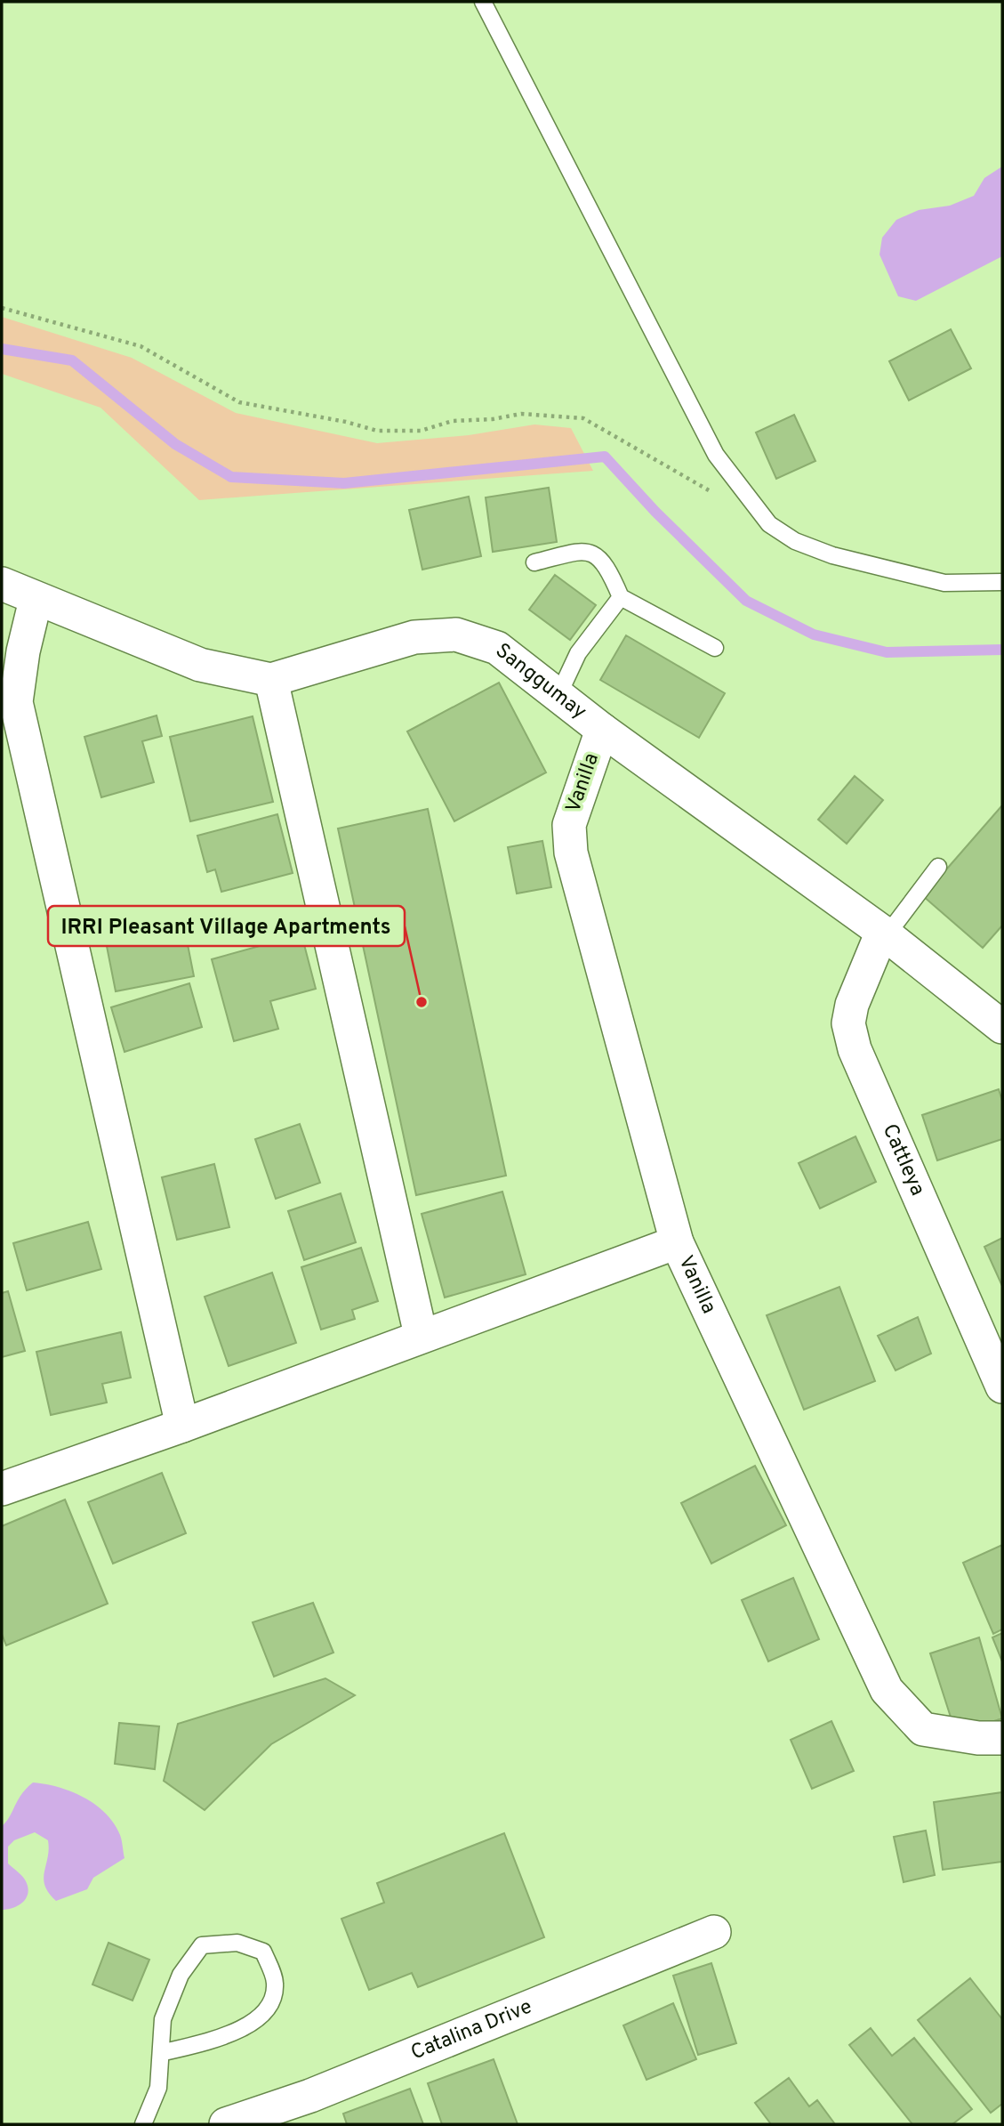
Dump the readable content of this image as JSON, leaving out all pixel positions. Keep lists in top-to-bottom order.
{
  "streets": {
    "street": [
      "Sanggumay",
      "Vanilla",
      "Cattleya",
      "Catalina Drive"
    ]
  },
  "crossings": [
    ["Sanggumay", "Vanilla"],
    ["Sanggumay", "Cattleya"]
  ],
  "places": ["IRRI Pleasant Village Apartments"]
}
